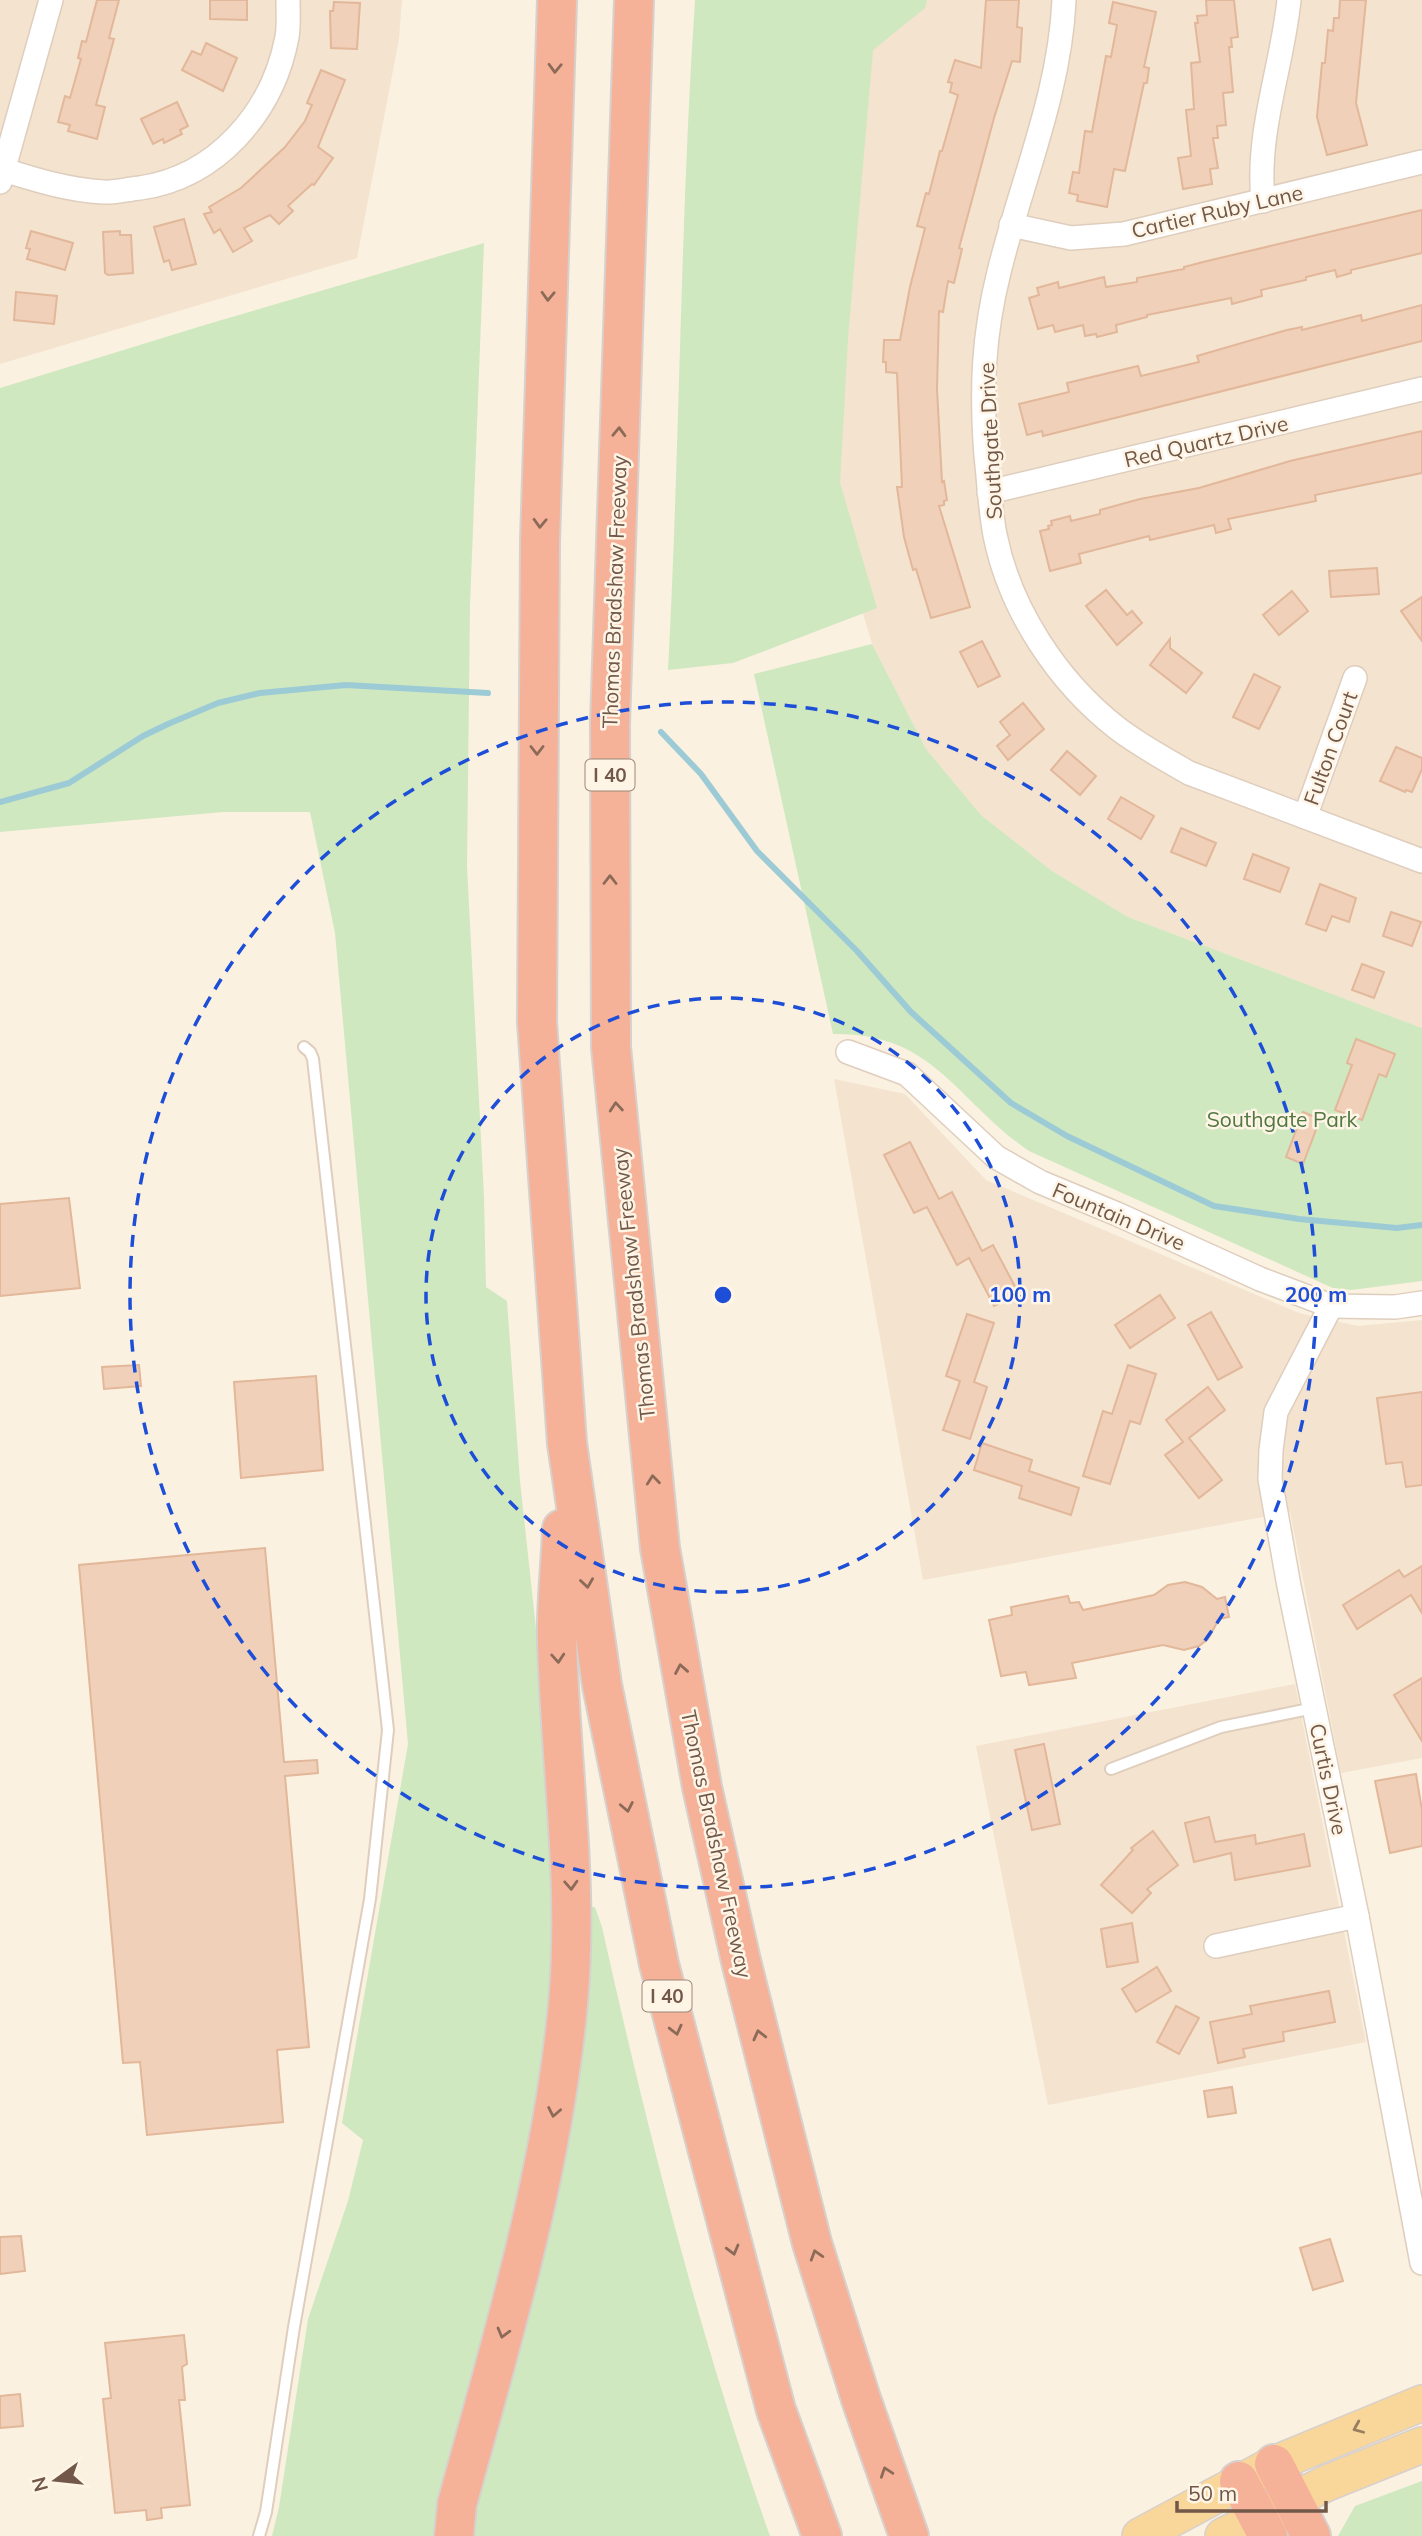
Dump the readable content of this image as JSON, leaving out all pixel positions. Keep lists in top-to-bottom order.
{
  "streets": {
    "highway": ["Thomas Bradshaw Freeway", "I 40"],
    "street": [
      "Cartier Ruby Lane",
      "Southgate Drive",
      "Red Quartz Drive",
      "Fulton Court",
      "Fountain Drive",
      "Curtis Drive"
    ]
  },
  "crossings": [
    ["Cartier Ruby Lane", "Southgate Drive"],
    ["Southgate Drive", "Red Quartz Drive"],
    ["Southgate Drive", "Fulton Court"],
    ["Fountain Drive", "Curtis Drive"]
  ],
  "parks": ["Southgate Park"],
  "scale_bar": "50 m",
  "north": "left",
  "rings": ["100 m", "200 m"]
}
